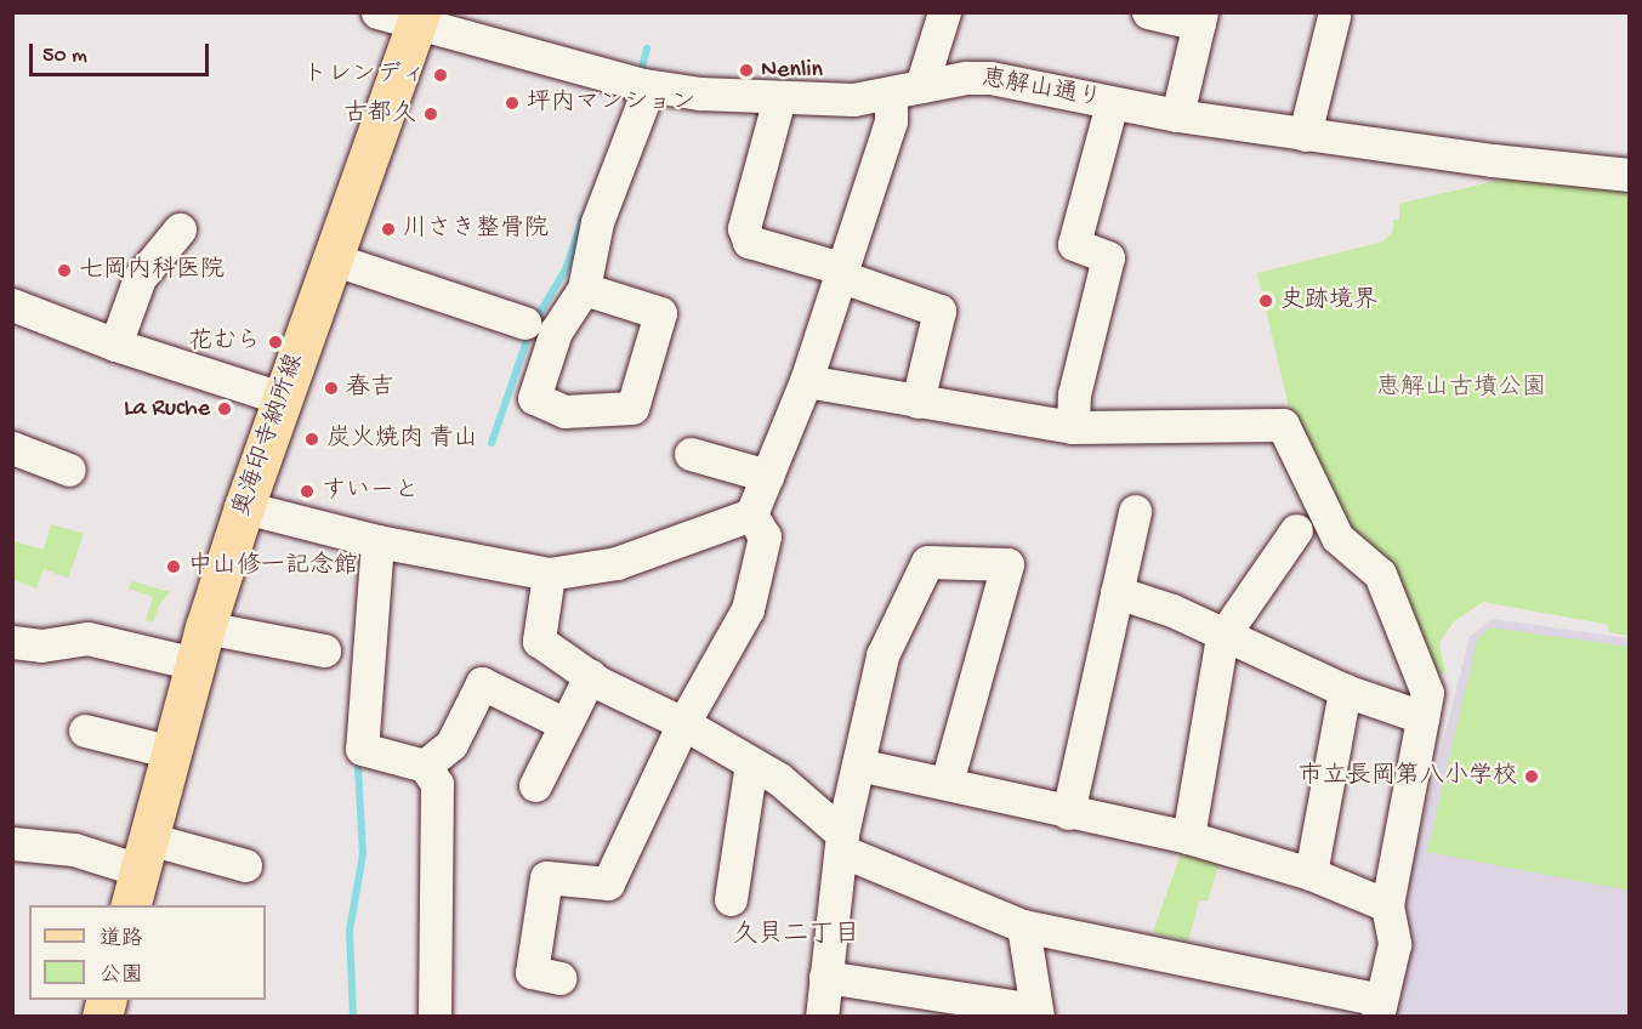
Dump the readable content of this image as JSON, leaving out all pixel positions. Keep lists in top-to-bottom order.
{
  "streets": {
    "main road": ["奥海印寺納所線"],
    "street": ["恵解山通り"]
  },
  "crossings": [
    ["恵解山通り", "奥海印寺納所線"]
  ],
  "districts": ["久貝二丁目"],
  "parks": ["恵解山古墳公園"],
  "places": [
    "Nenlin",
    "トレンディ",
    "坪内マンション",
    "古都久",
    "川さき整骨院",
    "七岡内科医院",
    "史跡境界",
    "花むら",
    "春吉",
    "La Ruche",
    "炭火焼肉 青山",
    "すいーと",
    "中山修一記念館",
    "市立長岡第八小学校"
  ],
  "legend": ["道路", "公園"],
  "scale_bar": "50 m"
}
